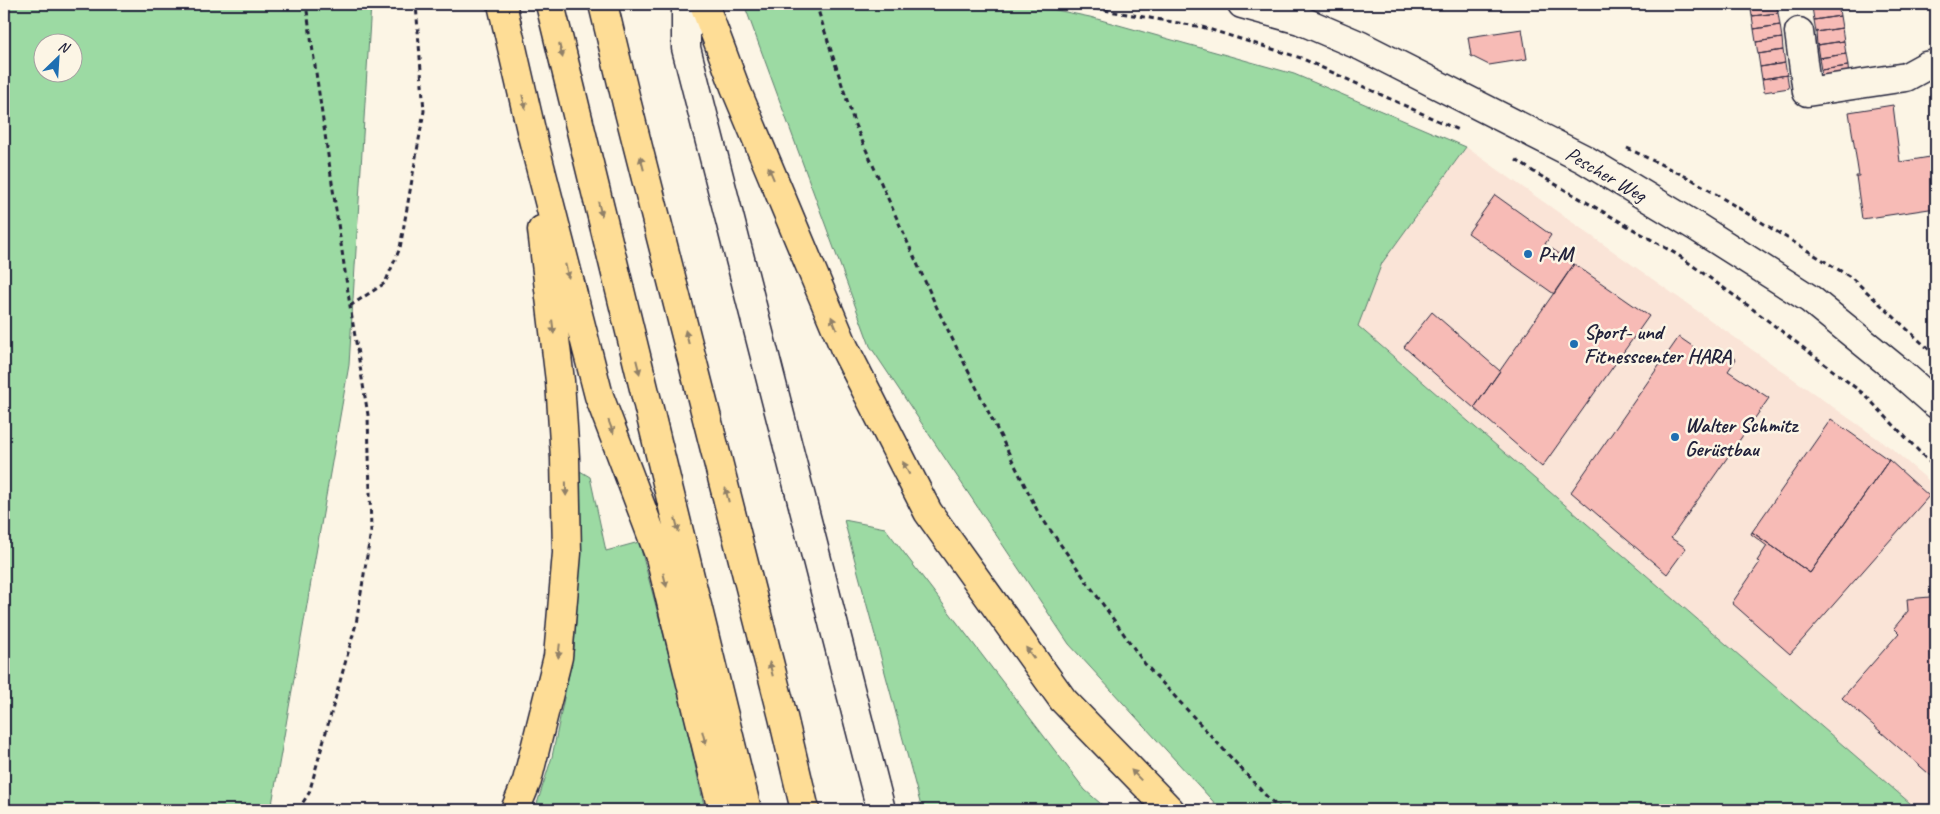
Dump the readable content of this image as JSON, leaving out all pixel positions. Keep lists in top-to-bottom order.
{
  "streets": {
    "street": ["Pescher Weg"]
  },
  "places": ["P+M", "Sport- und Fitnesscenter HARA", "Walter Schmitz Gerüstbau"],
  "north": "top right"
}
